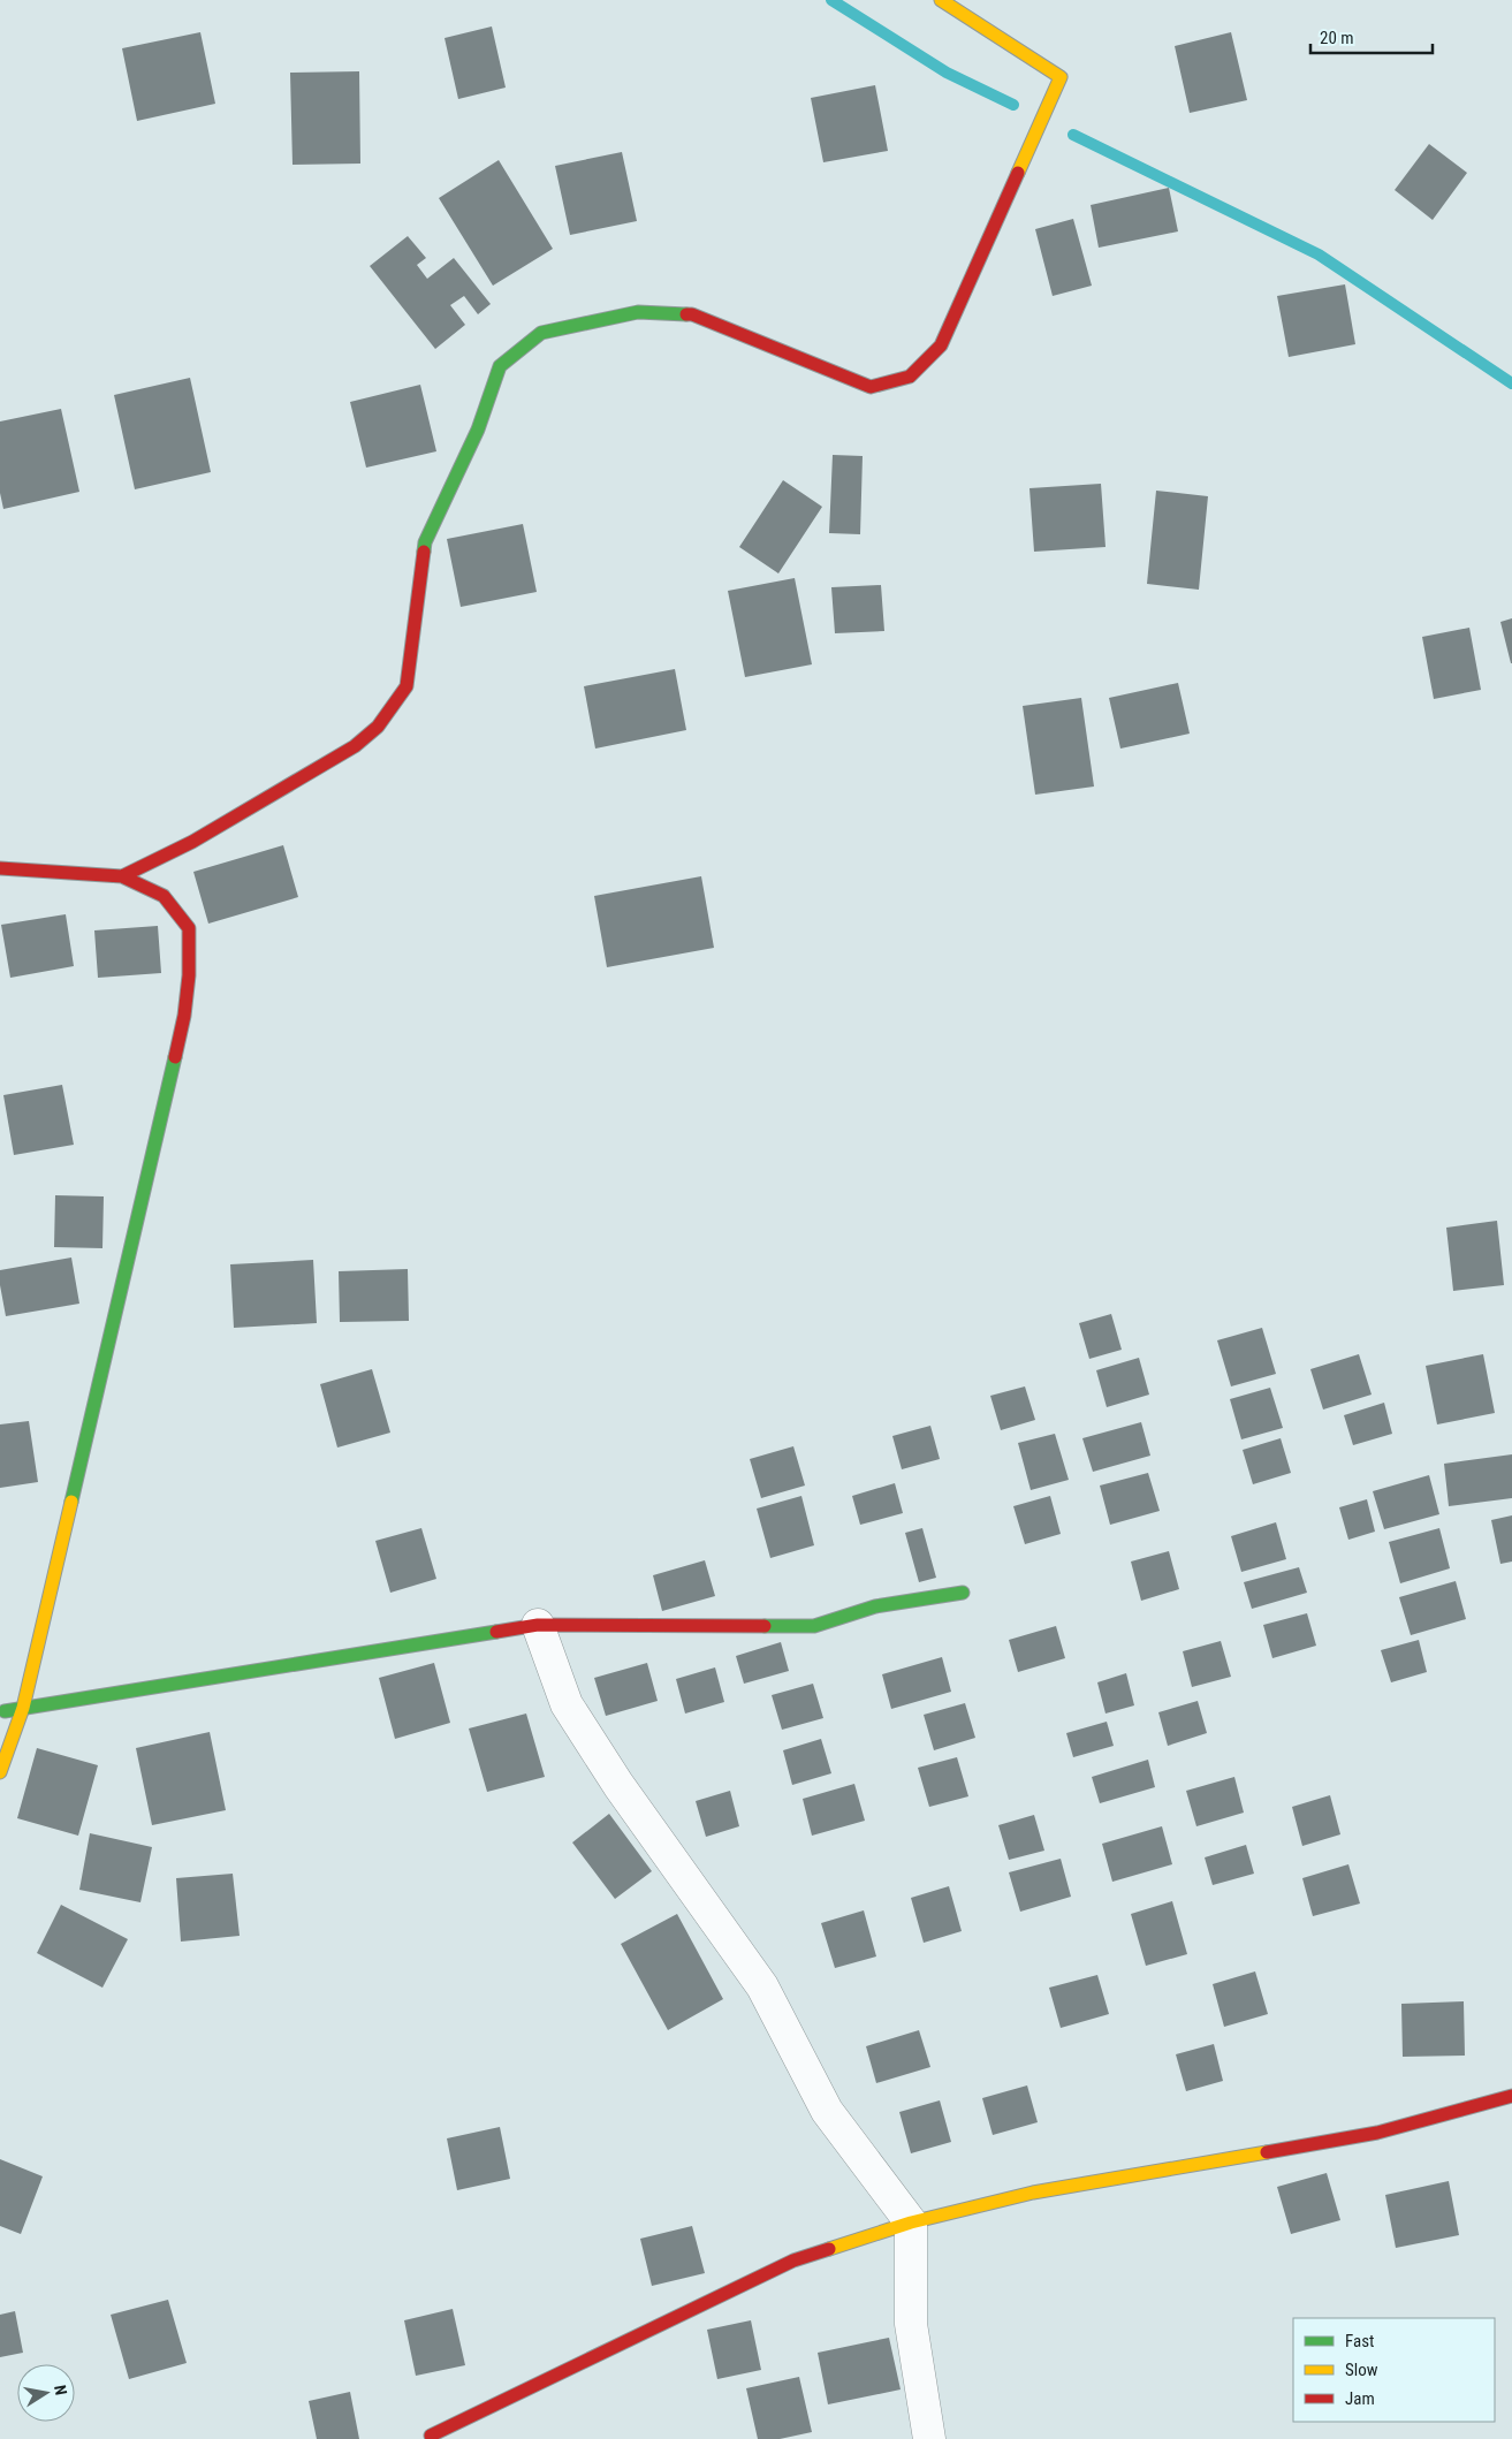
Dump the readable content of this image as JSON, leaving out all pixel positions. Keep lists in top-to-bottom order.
{
  "legend": ["Fast", "Slow", "Jam"],
  "scale_bar": "20 m",
  "north": "right"
}
